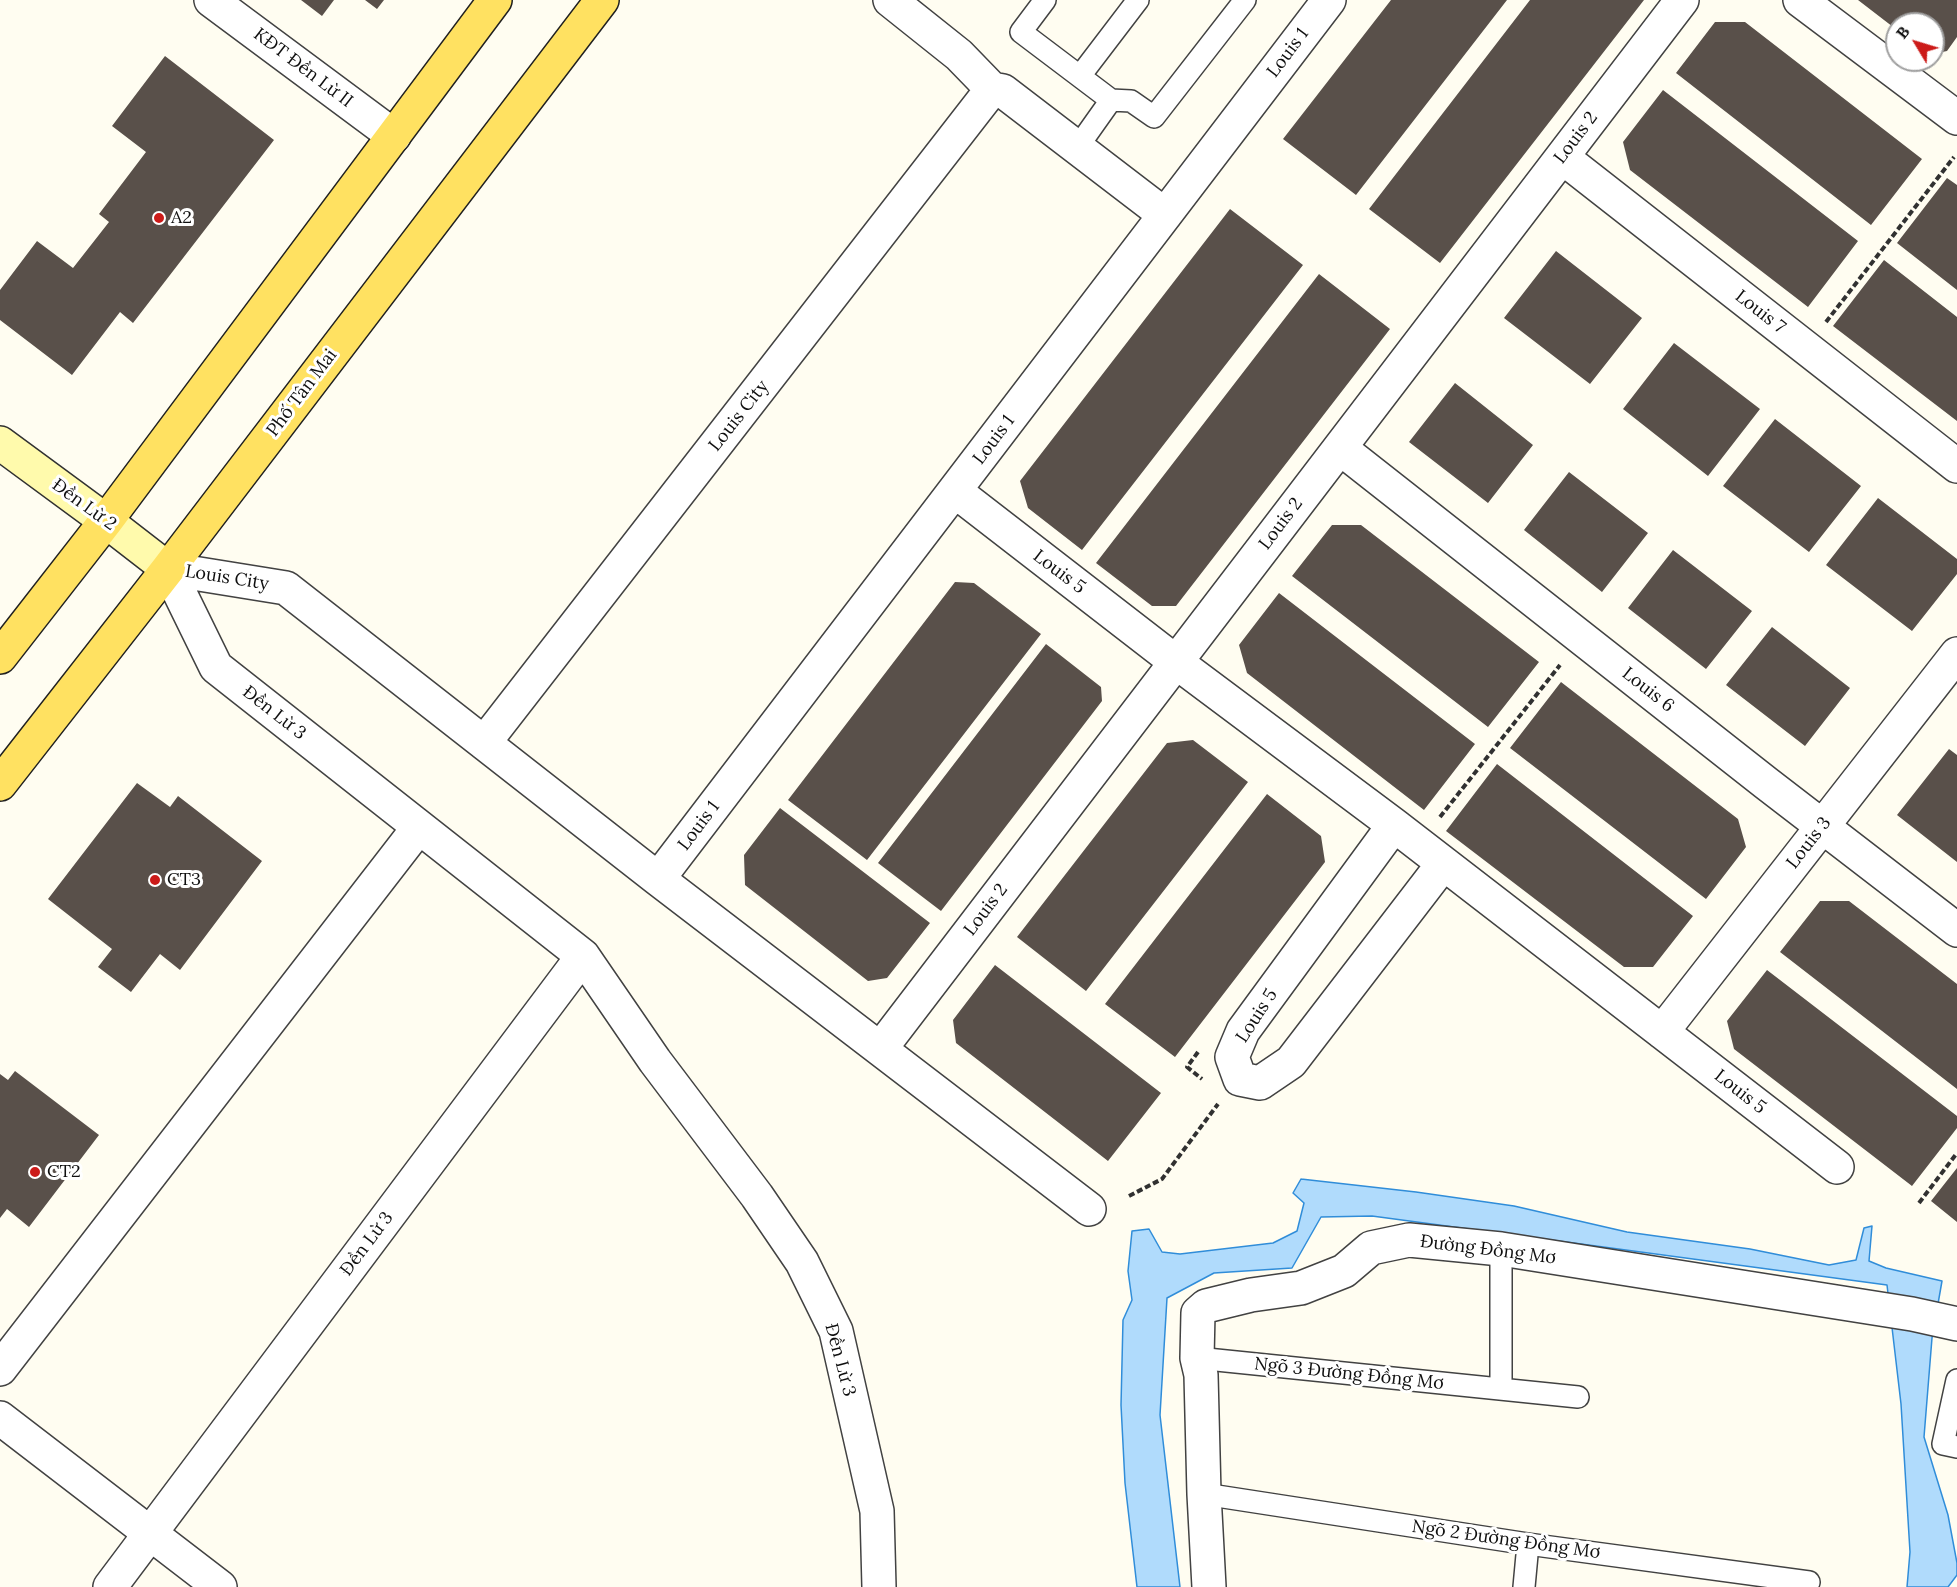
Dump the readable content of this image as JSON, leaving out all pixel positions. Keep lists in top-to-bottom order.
{
  "streets": {
    "main road": ["Phố Tân Mai"],
    "street": [
      "Louis 1",
      "KĐT Đền Lừ II",
      "Louis 2",
      "Louis 7",
      "Louis City",
      "Đền Lừ 2",
      "Louis 5",
      "Louis 6",
      "Đền Lừ 3",
      "Louis 3",
      "Đường Đồng Mơ"
    ],
    "lane": ["Ngõ 3 Đường Đồng Mơ", "Ngõ 2 Đường Đồng Mơ"]
  },
  "crossings": [
    ["Louis 1", "Louis City"],
    ["Louis 1", "Louis 5"],
    ["Louis 2", "Louis 7"],
    ["Louis 2", "Louis City"],
    ["Louis 2", "Louis 5"],
    ["Louis 2", "Louis 6"],
    ["Phố Tân Mai", "Louis City"],
    ["Phố Tân Mai", "Đền Lừ 2"],
    ["Phố Tân Mai", "Đền Lừ 3"],
    ["Louis City", "Đền Lừ 2"],
    ["Louis City", "Đền Lừ 3"],
    ["Đền Lừ 2", "Đền Lừ 3"],
    ["Louis 5", "Louis 3"],
    ["Louis 6", "Louis 3"],
    ["Đường Đồng Mơ", "Ngõ 3 Đường Đồng Mơ"],
    ["Đường Đồng Mơ", "Ngõ 2 Đường Đồng Mơ"]
  ],
  "places": ["A2", "CT3", "CT2"],
  "north": "top left"
}
